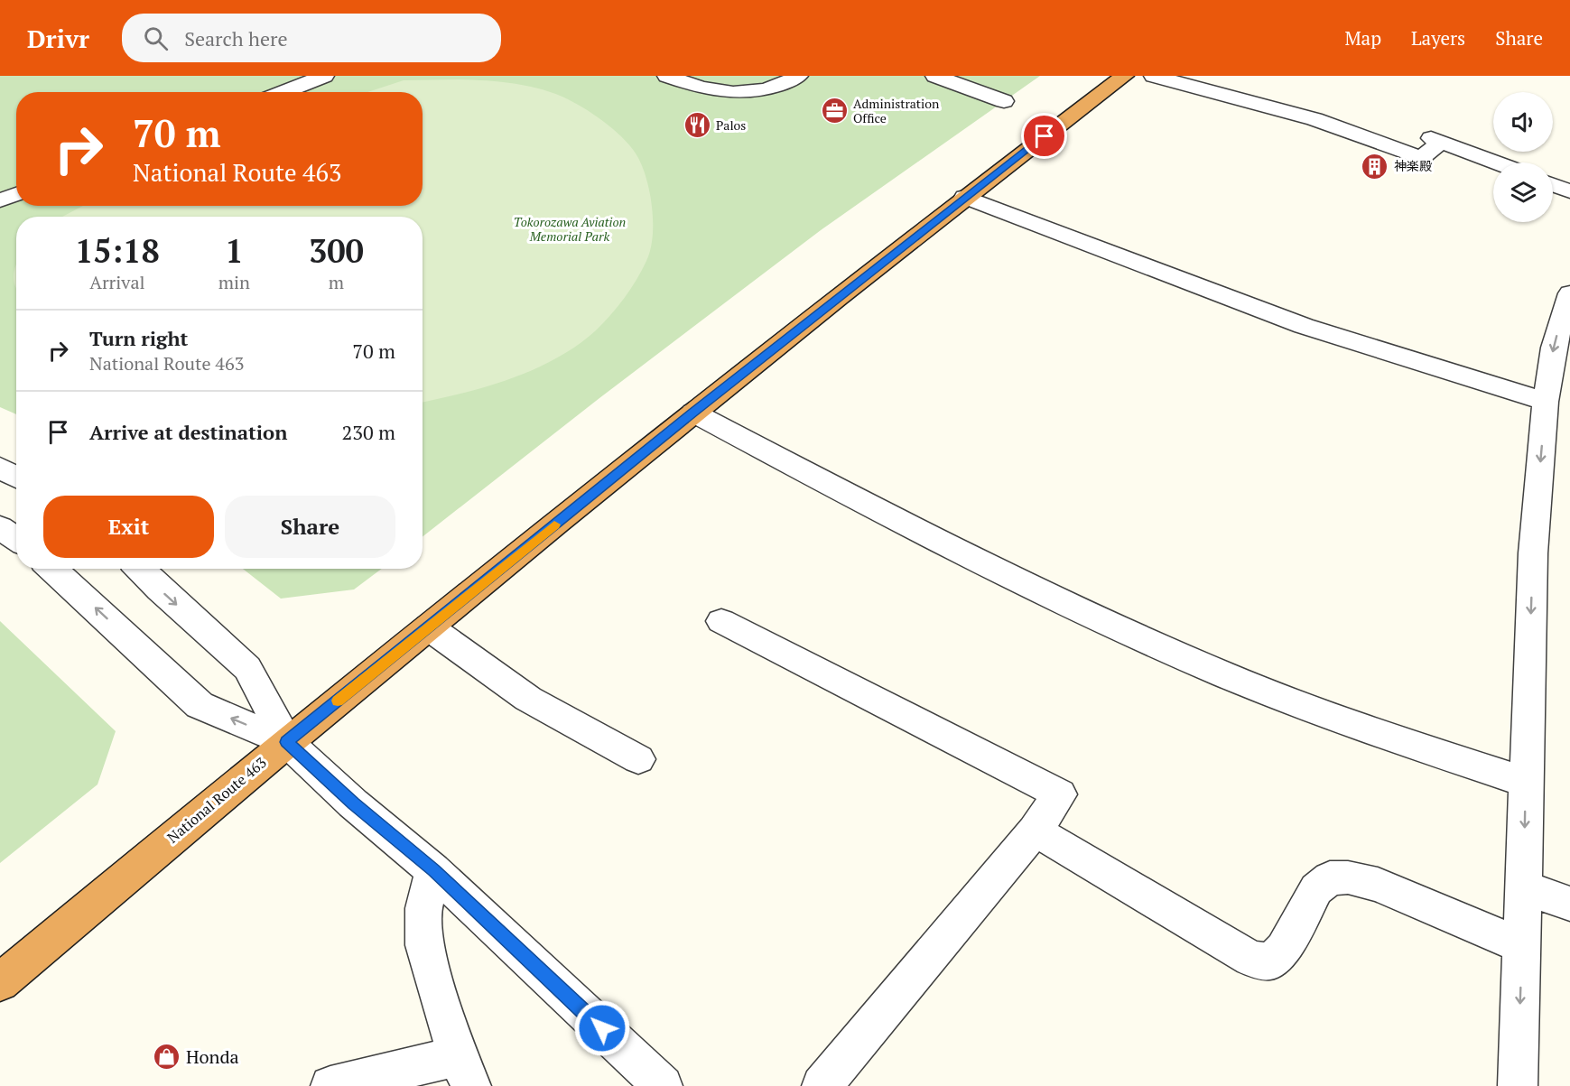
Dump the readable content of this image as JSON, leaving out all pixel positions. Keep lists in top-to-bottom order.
{
  "streets": {
    "highway": ["National Route 463"]
  },
  "parks": ["Tokorozawa Aviation Memorial Park"],
  "places": {
    "office": ["Administration Office"],
    "restaurant": ["Palos"],
    "building": ["神楽殿"],
    "shop": ["Honda"]
  },
  "page": {
    "header": "Drivr",
    "search": "Search here",
    "nav": ["Map", "Layers", "Share"],
    "turn": ["70 m", "National Route 463"],
    "eta": [
      "15:18",
      "Arrival",
      "1",
      "min",
      "300",
      "m"
    ],
    "list": [
      {
        "name": "Turn right",
        "note": "National Route 463",
        "value": "70 m"
      },
      {
        "name": "Arrive at destination",
        "value": "230 m"
      }
    ],
    "buttons": ["Exit", "Share"]
  }
}
